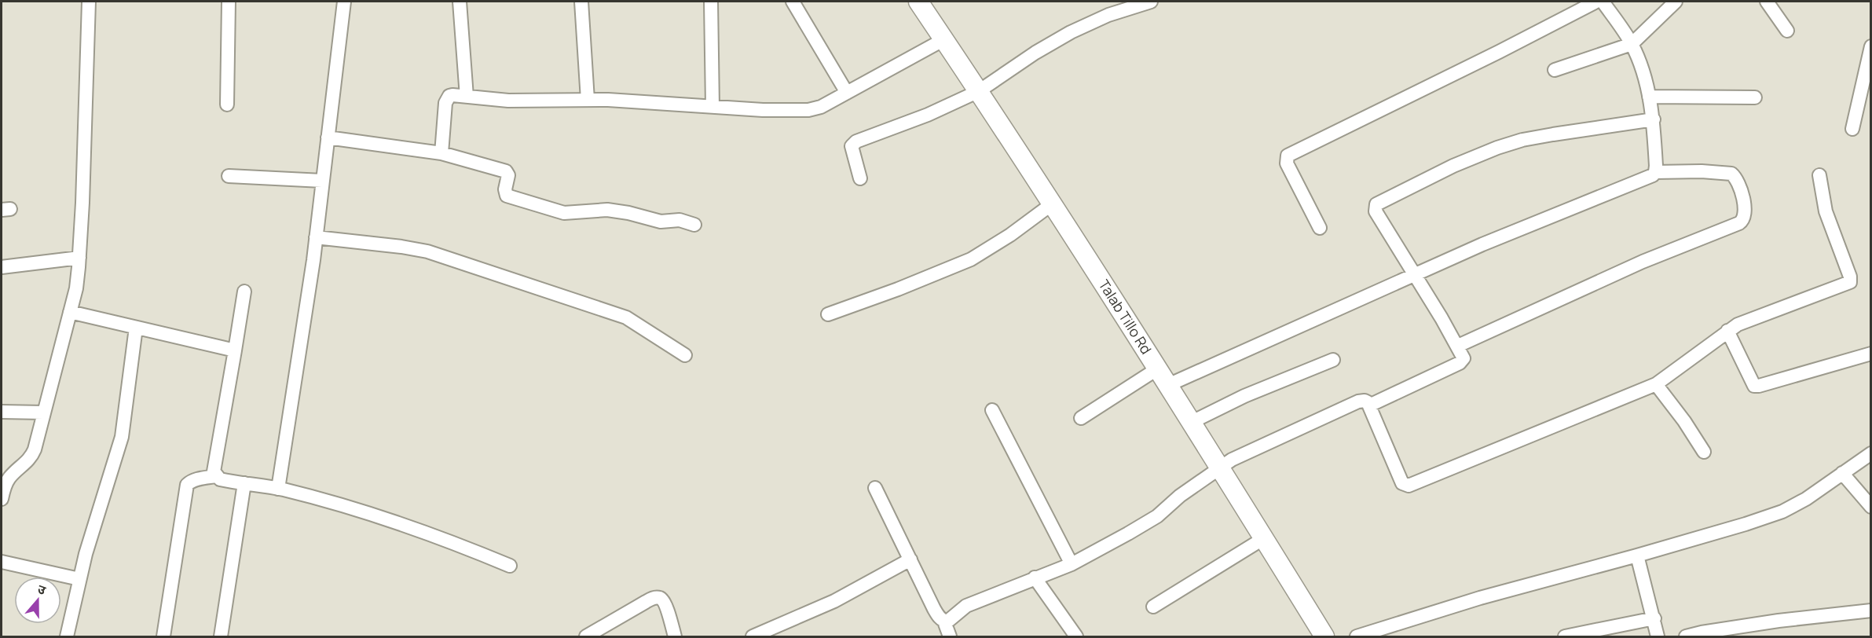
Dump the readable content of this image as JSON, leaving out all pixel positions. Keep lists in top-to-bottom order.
{
  "streets": {
    "main road": ["Talab Tillo Rd"]
  },
  "north": "top"
}
